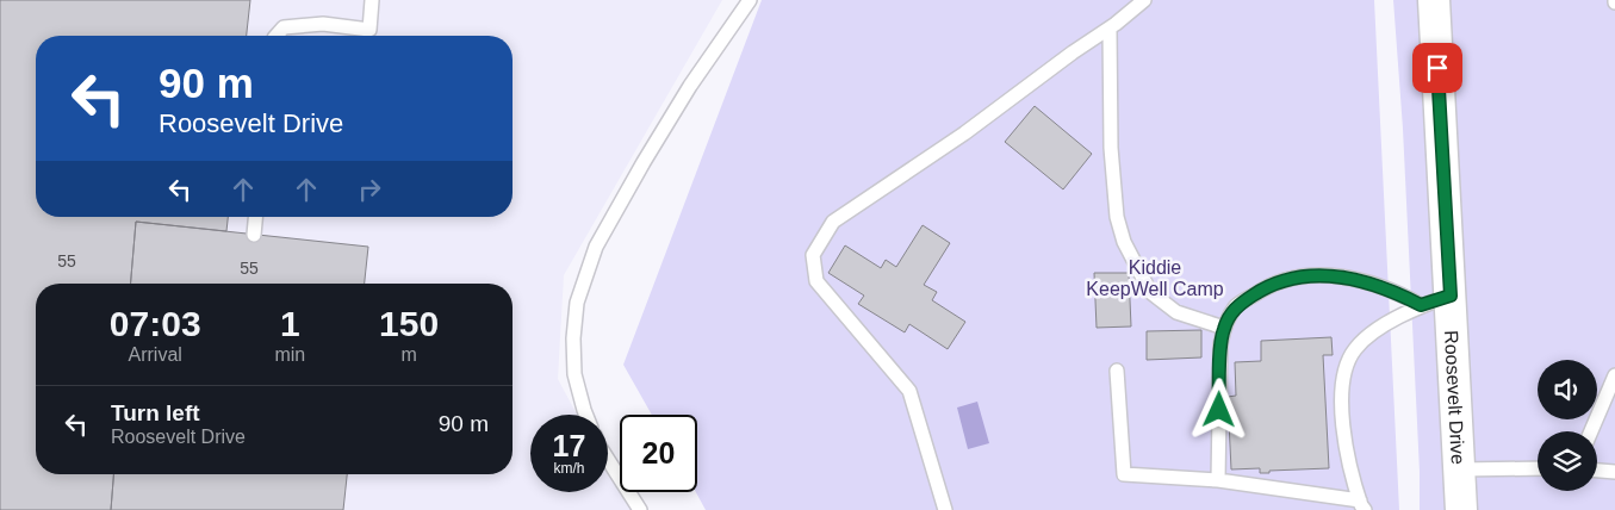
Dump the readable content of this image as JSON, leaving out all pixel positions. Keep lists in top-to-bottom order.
{
  "streets": {
    "street": ["Roosevelt Drive"]
  },
  "parks": ["Kiddie KeepWell Camp"],
  "house_numbers": ["55", "55"],
  "page": {
    "turn": ["90 m", "Roosevelt Drive"],
    "eta": [
      "07:03",
      "Arrival",
      "1",
      "min",
      "150",
      "m"
    ],
    "list": [
      {
        "name": "Turn left",
        "note": "Roosevelt Drive",
        "value": "90 m"
      }
    ],
    "speed": "17 km/h",
    "limit": "20"
  }
}
